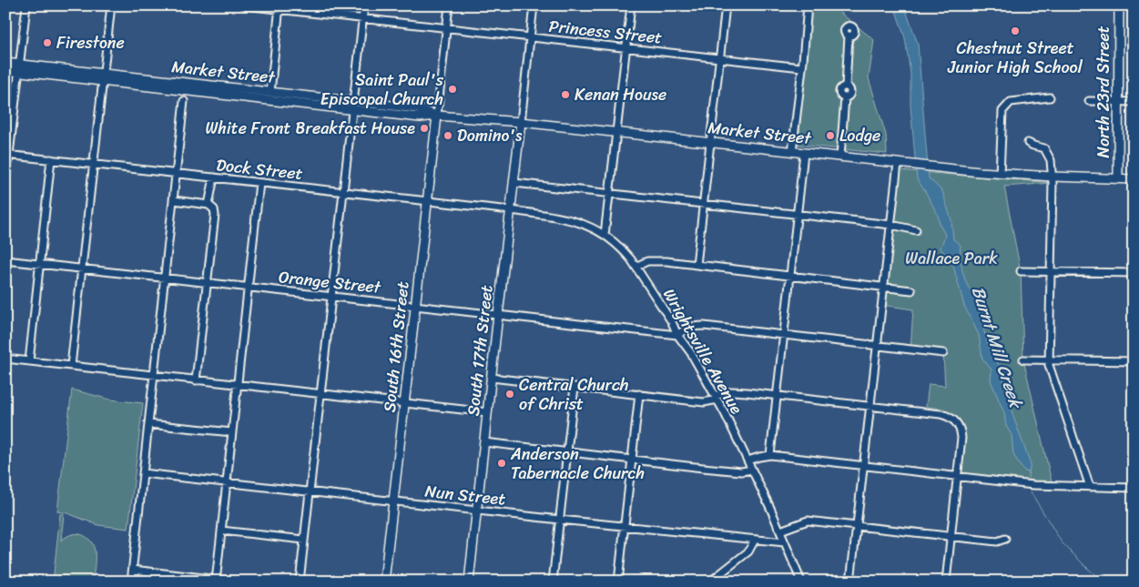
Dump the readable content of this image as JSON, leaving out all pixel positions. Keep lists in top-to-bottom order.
{
  "streets": {
    "main road": [
      "Market Street",
      "North 23rd Street",
      "South 16th Street",
      "South 17th Street"
    ],
    "street": [
      "Princess Street",
      "Dock Street",
      "Orange Street",
      "Wrightsville Avenue",
      "Nun Street"
    ]
  },
  "crossings": [
    ["Market Street", "North 23rd Street"],
    ["Market Street", "South 16th Street"],
    ["Market Street", "South 17th Street"],
    ["Dock Street", "South 16th Street"],
    ["Dock Street", "South 17th Street"],
    ["Dock Street", "Wrightsville Avenue"],
    ["Orange Street", "South 16th Street"],
    ["Orange Street", "South 17th Street"],
    ["Orange Street", "Wrightsville Avenue"],
    ["South 16th Street", "Nun Street"],
    ["South 17th Street", "Wrightsville Avenue"],
    ["South 17th Street", "Nun Street"],
    ["Wrightsville Avenue", "Nun Street"]
  ],
  "water": ["Burnt Mill Creek"],
  "parks": ["Wallace Park"],
  "places": [
    "Chestnut Street Junior High School",
    "Firestone",
    "Saint Paul's Episcopal Church",
    "Kenan House",
    "White Front Breakfast House",
    "Domino's",
    "Lodge",
    "Central Church of Christ",
    "Anderson Tabernacle Church"
  ]
}
